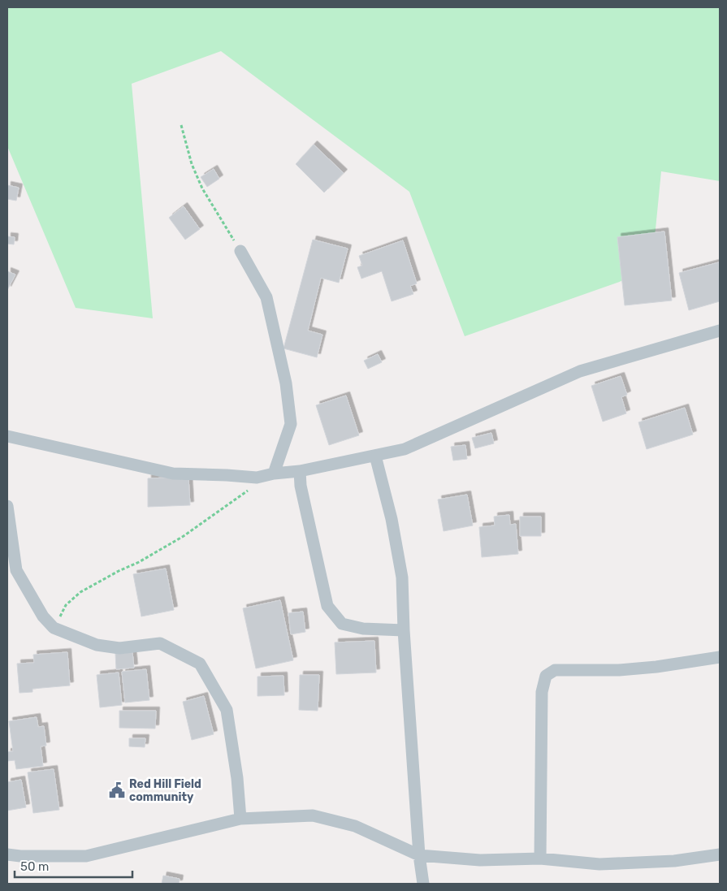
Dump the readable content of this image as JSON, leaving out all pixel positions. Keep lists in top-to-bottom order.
{
  "places": {
    "public building": ["Red Hill Field community"]
  },
  "scale_bar": "50 m"
}
